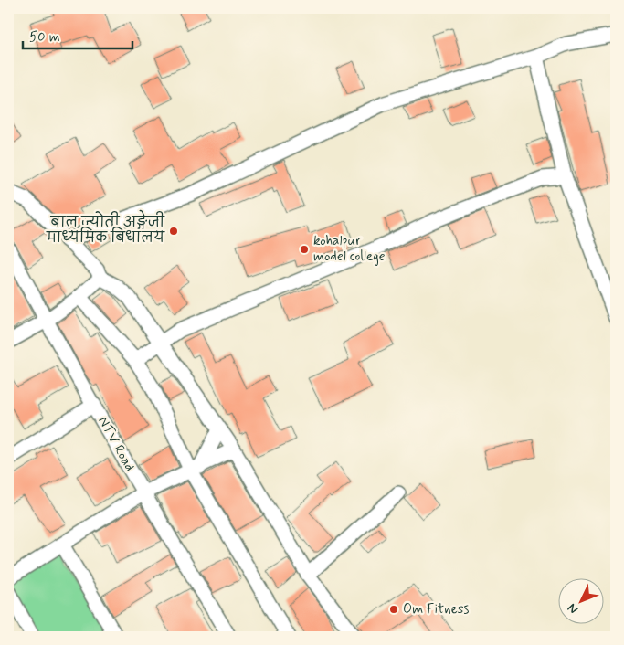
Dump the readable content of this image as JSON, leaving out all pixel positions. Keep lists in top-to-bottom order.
{
  "streets": {
    "street": ["NTV Road"]
  },
  "places": ["बाल ज्योती अङ्ग्रेजी माध्यमिक बिधालय", "kohalpur model college", "Om Fitness"],
  "scale_bar": "50 m",
  "north": "bottom left"
}
